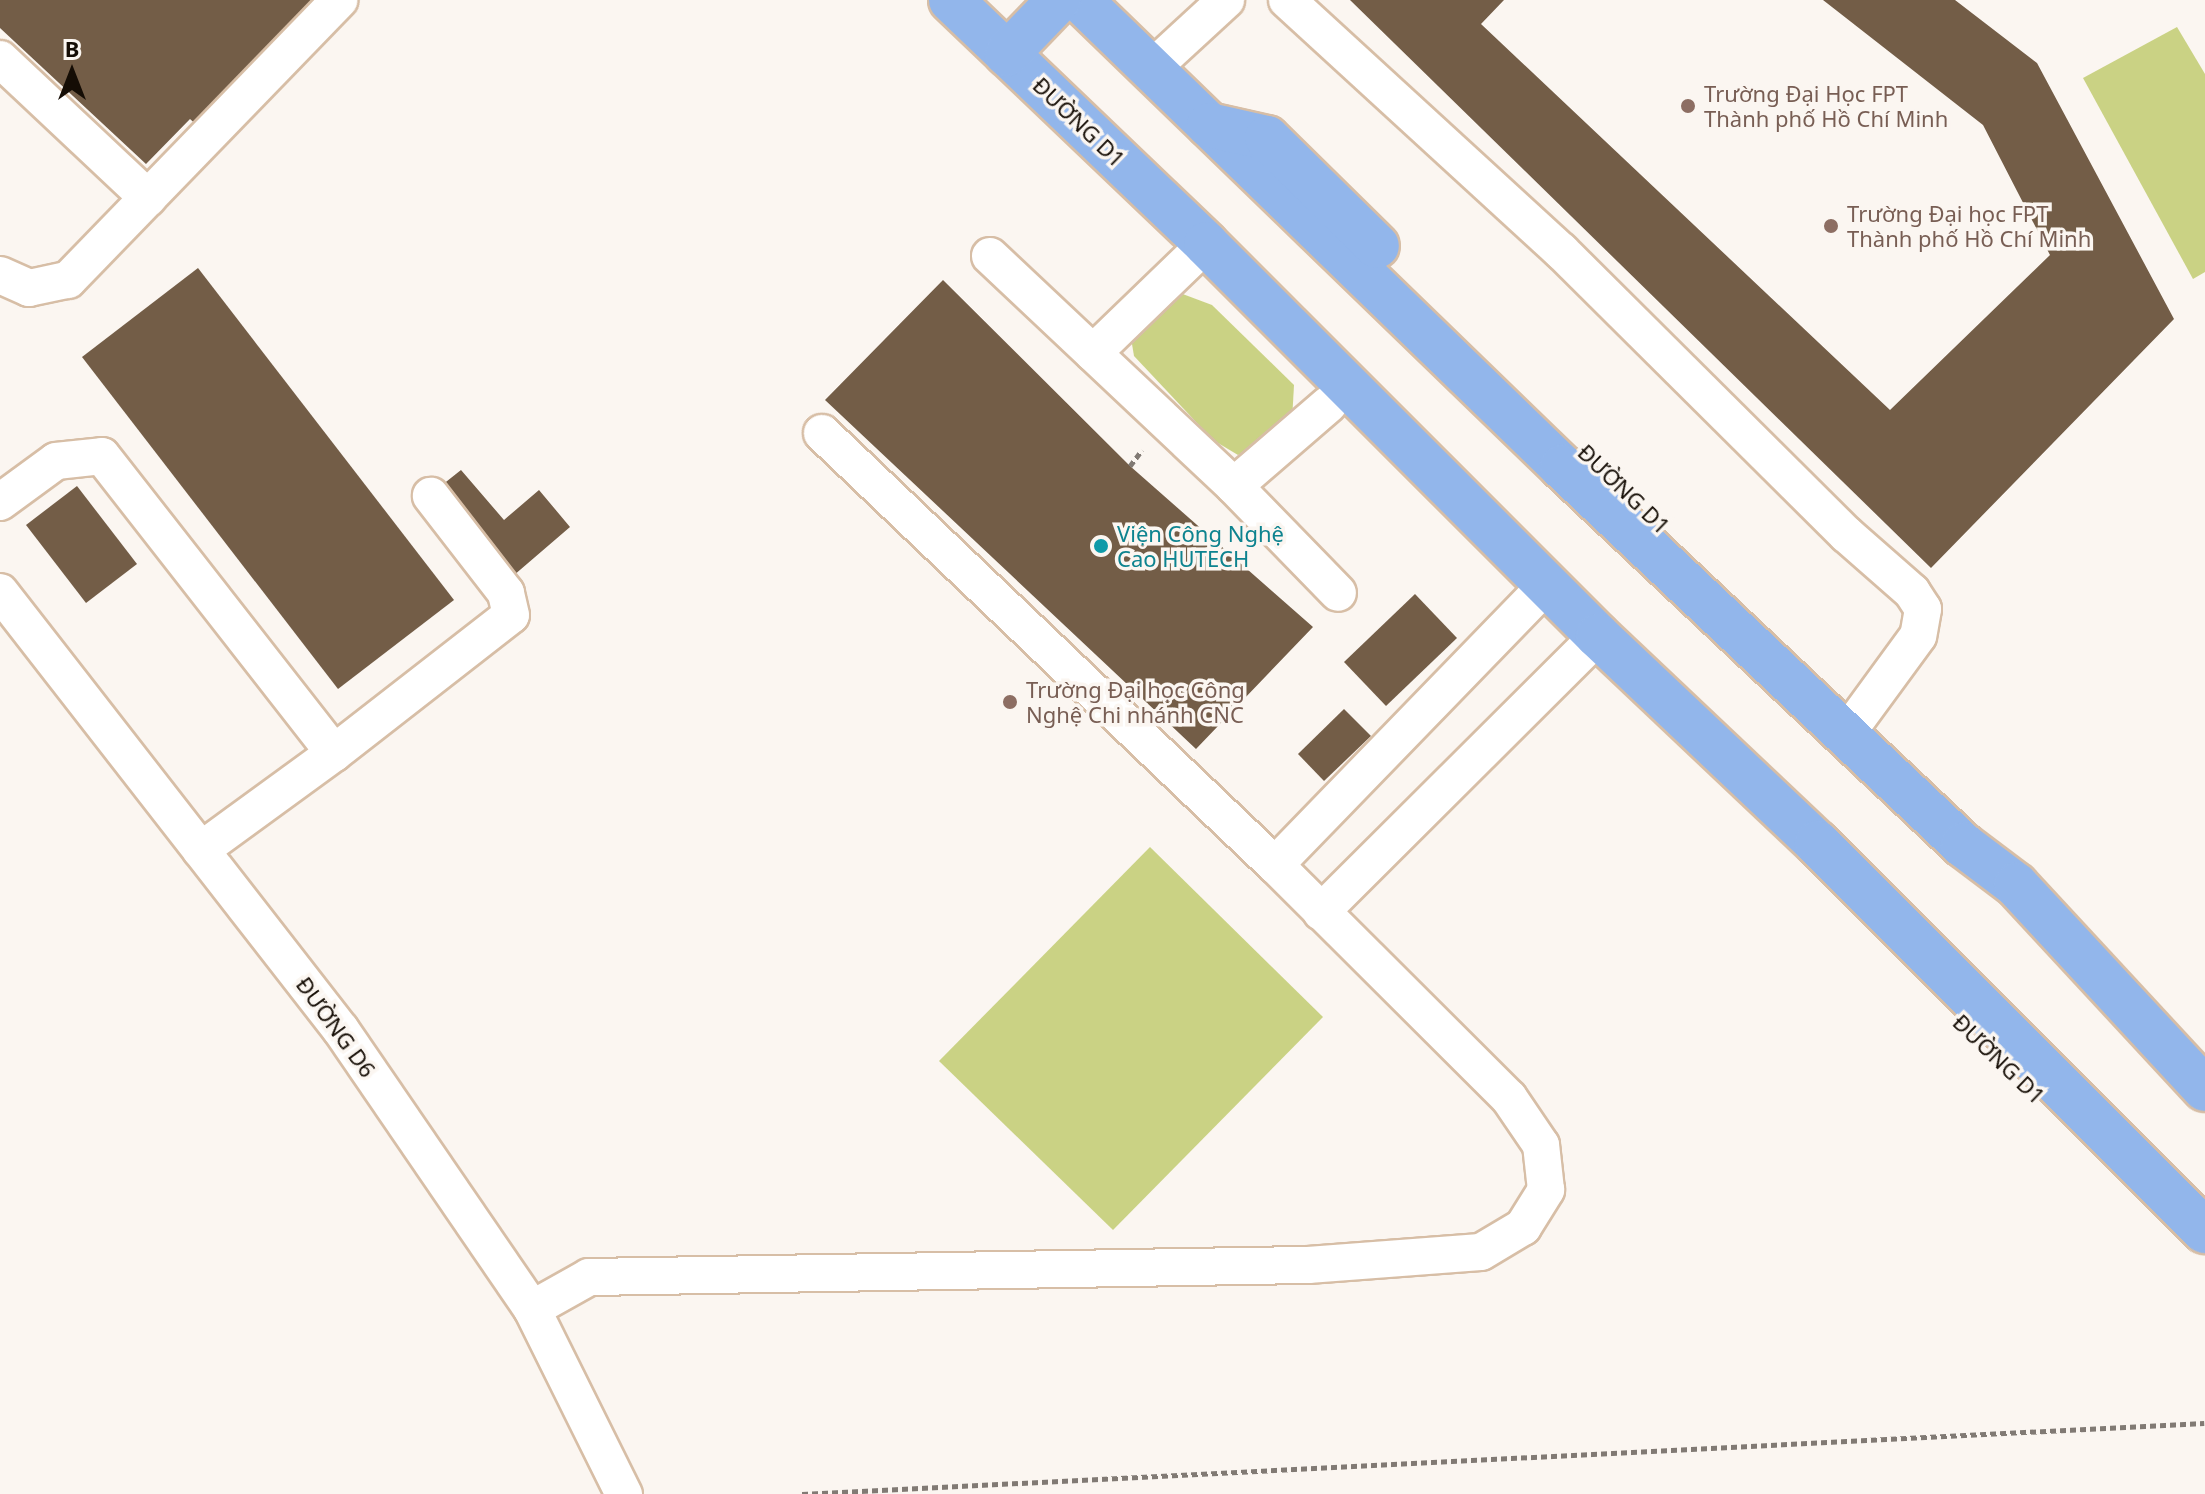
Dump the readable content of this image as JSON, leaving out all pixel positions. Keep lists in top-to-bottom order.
{
  "streets": {
    "main road": ["ĐƯỜNG D1"],
    "street": ["ĐƯỜNG D6"]
  },
  "places": [
    "Trường Đại Học FPT Thành phố Hồ Chí Minh",
    "Trường Đại học FPT Thành phố Hồ Chí Minh",
    "Viện Công Nghệ Cao HUTECH",
    "Trường Đại học Công Nghệ Chi nhánh CNC"
  ],
  "north": "top"
}
